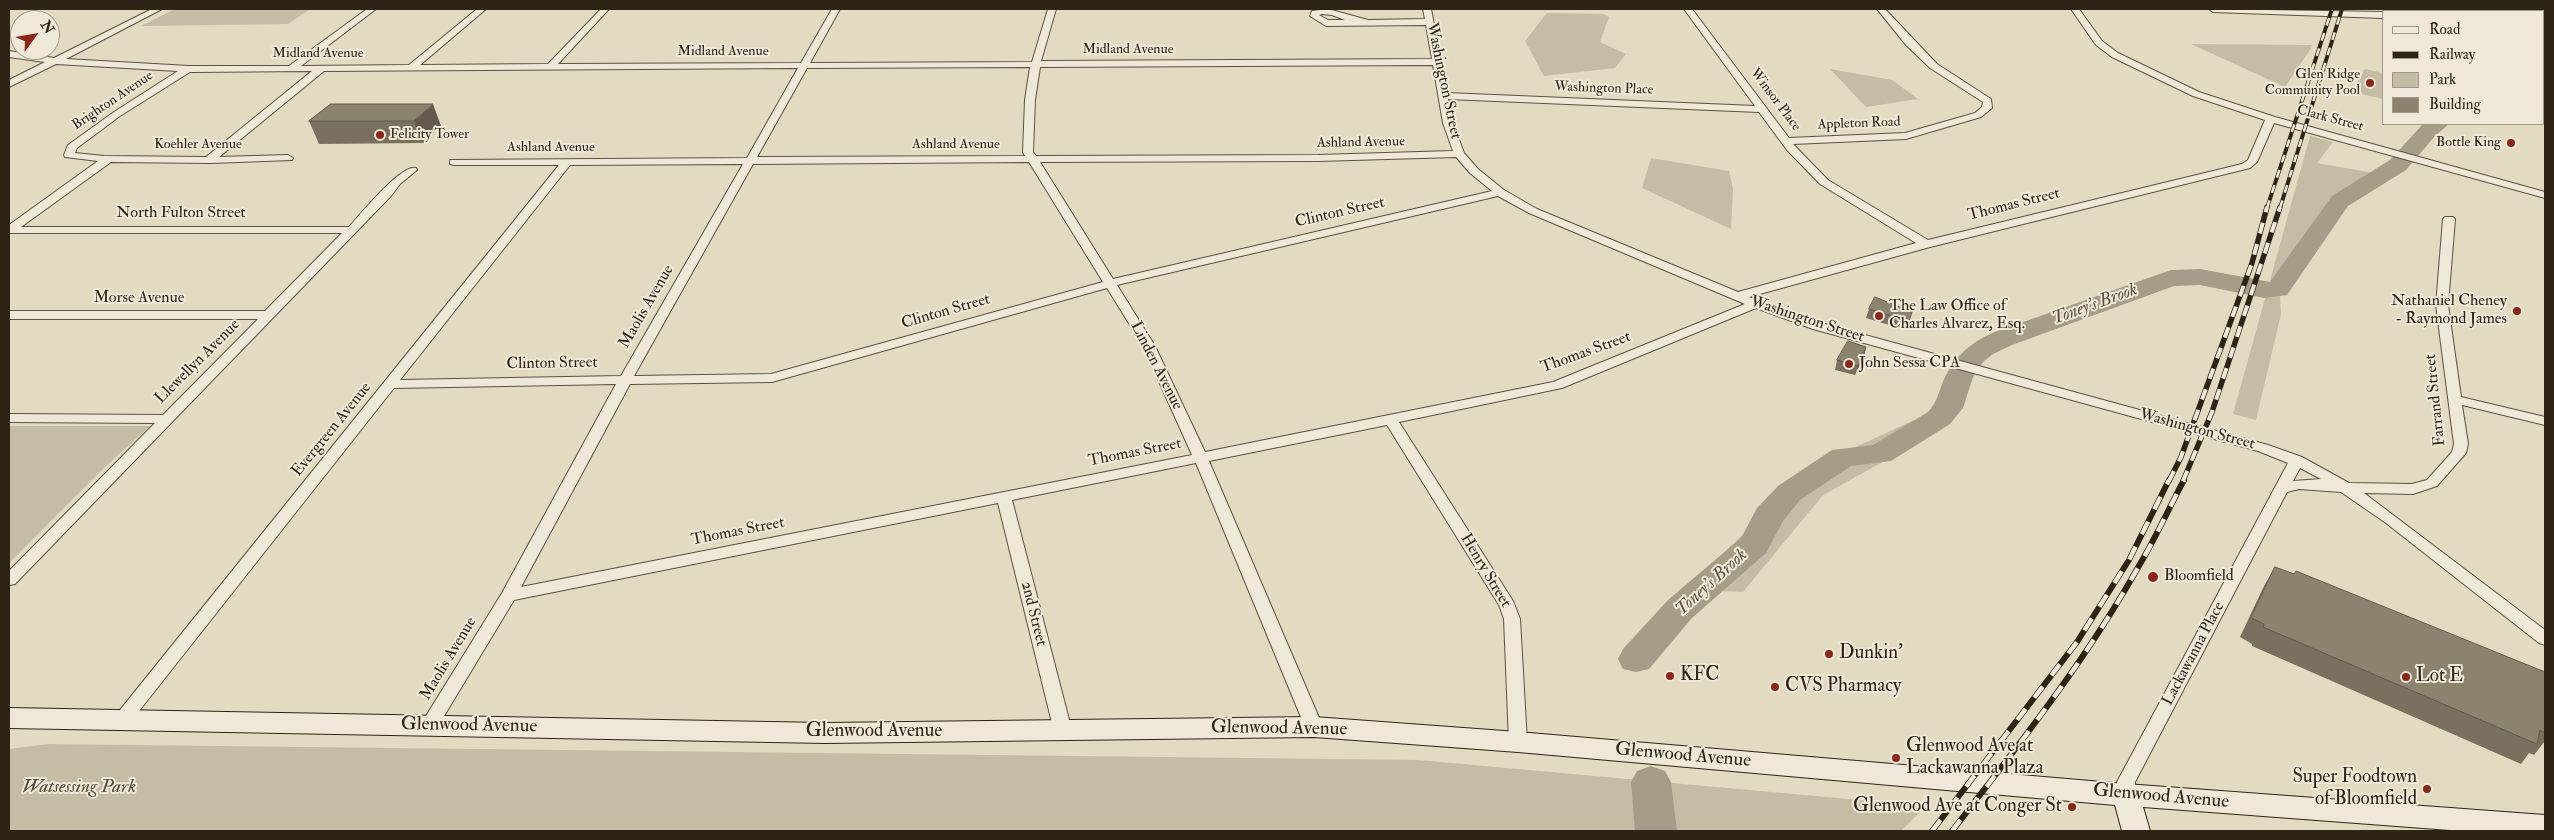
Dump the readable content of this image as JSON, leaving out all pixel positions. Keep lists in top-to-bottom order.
{
  "streets": {
    "street": [
      "Midland Avenue",
      "Washington Street",
      "Washington Place",
      "Winsor Place",
      "Brighton Avenue",
      "Clark Street",
      "Appleton Road",
      "Ashland Avenue",
      "Koehler Avenue",
      "Thomas Street",
      "Clinton Street",
      "North Fulton Street",
      "Morse Avenue",
      "Maolis Avenue",
      "Llewellyn Avenue",
      "Linden Avenue",
      "Farrand Street",
      "Evergreen Avenue",
      "Henry Street",
      "2nd Street",
      "Lackawanna Place",
      "Glenwood Avenue"
    ]
  },
  "crossings": [
    ["Midland Avenue", "Washington Street"],
    ["Midland Avenue", "Brighton Avenue"],
    ["Midland Avenue", "Maolis Avenue"],
    ["Midland Avenue", "Linden Avenue"],
    ["Washington Street", "Washington Place"],
    ["Washington Street", "Ashland Avenue"],
    ["Washington Street", "Thomas Street"],
    ["Washington Street", "Clinton Street"],
    ["Washington Street", "Farrand Street"],
    ["Washington Street", "Lackawanna Place"],
    ["Washington Place", "Winsor Place"],
    ["Winsor Place", "Appleton Road"],
    ["Winsor Place", "Thomas Street"],
    ["Brighton Avenue", "Koehler Avenue"],
    ["Clark Street", "Thomas Street"],
    ["Ashland Avenue", "Maolis Avenue"],
    ["Ashland Avenue", "Linden Avenue"],
    ["Ashland Avenue", "Evergreen Avenue"],
    ["Thomas Street", "Maolis Avenue"],
    ["Thomas Street", "Linden Avenue"],
    ["Thomas Street", "Henry Street"],
    ["Thomas Street", "2nd Street"],
    ["Clinton Street", "Maolis Avenue"],
    ["Clinton Street", "Linden Avenue"],
    ["Clinton Street", "Evergreen Avenue"],
    ["North Fulton Street", "Llewellyn Avenue"],
    ["Morse Avenue", "Llewellyn Avenue"],
    ["Maolis Avenue", "Glenwood Avenue"],
    ["Linden Avenue", "Glenwood Avenue"],
    ["Evergreen Avenue", "Glenwood Avenue"],
    ["Henry Street", "Glenwood Avenue"],
    ["2nd Street", "Glenwood Avenue"],
    ["Lackawanna Place", "Glenwood Avenue"]
  ],
  "water": ["Toney's Brook"],
  "parks": ["Watsessing Park"],
  "places": [
    "Glen Ridge Community Pool",
    "Felicity Tower",
    "Bottle King",
    "Nathaniel Cheney - Raymond James",
    "The Law Office of Charles Alvarez, Esq.",
    "John Sessa CPA",
    "Bloomfield",
    "Dunkin'",
    "KFC",
    "Lot E",
    "CVS Pharmacy",
    "Glenwood Ave at Lackawanna Plaza",
    "Super Foodtown of Bloomfield",
    "Glenwood Ave at Conger St"
  ],
  "legend": [
    "Road",
    "Railway",
    "Park",
    "Building"
  ],
  "north": "top right"
}
